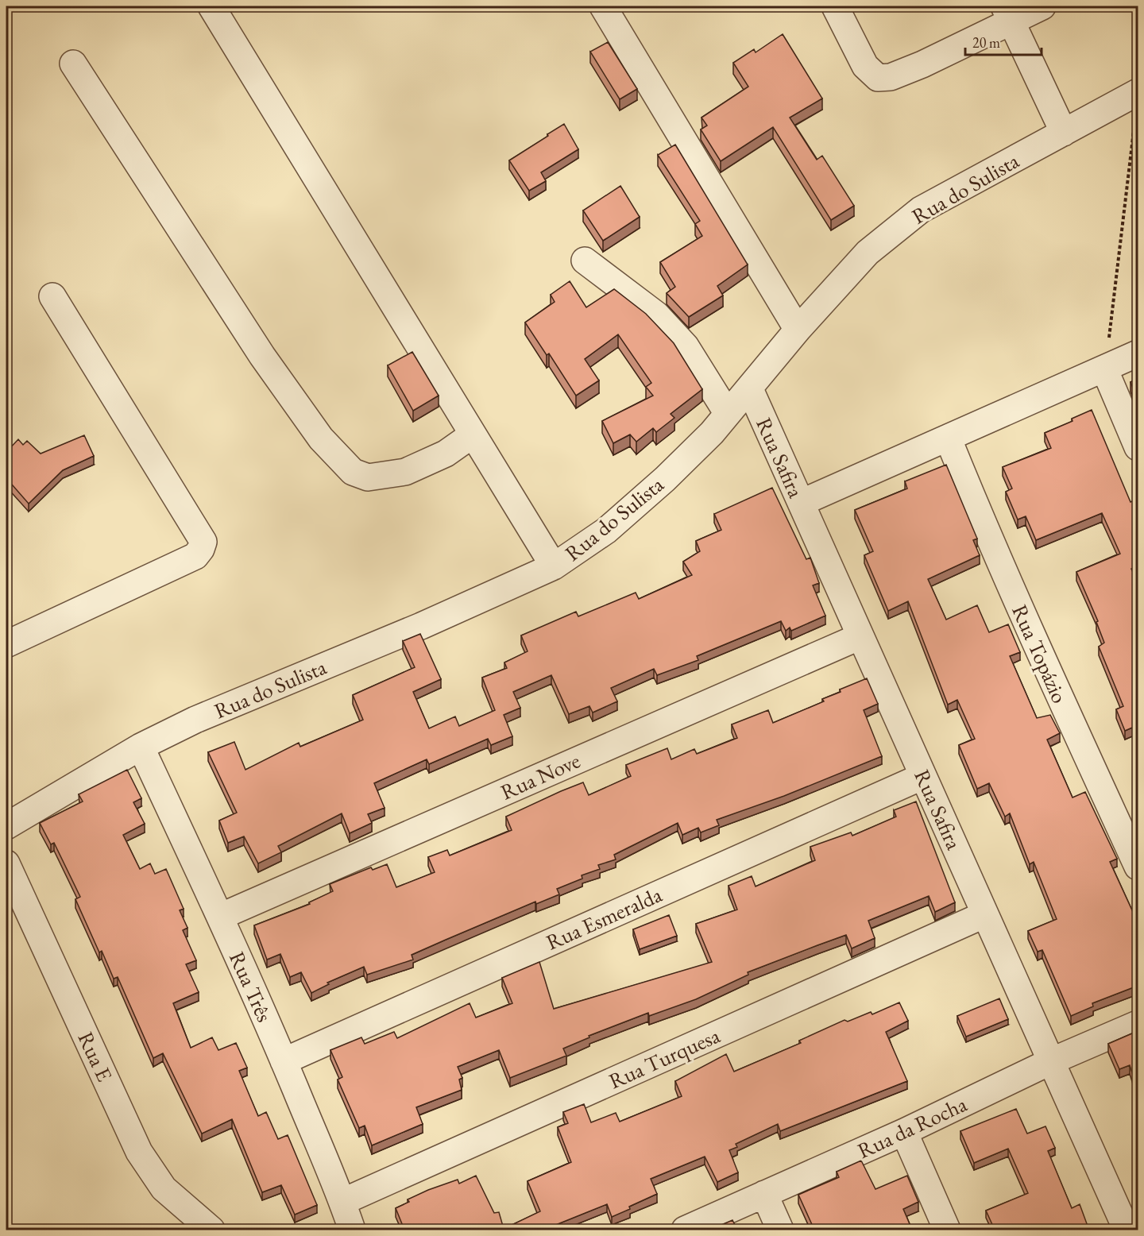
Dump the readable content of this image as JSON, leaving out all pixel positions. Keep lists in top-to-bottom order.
{
  "streets": {
    "street": [
      "Rua do Sulista",
      "Rua Safira",
      "Rua Topázio",
      "Rua Nove",
      "Rua Esmeralda",
      "Rua Três",
      "Rua E",
      "Rua Turquesa",
      "Rua da Rocha"
    ]
  },
  "crossings": [
    ["Rua do Sulista", "Rua Safira"],
    ["Rua do Sulista", "Rua Três"],
    ["Rua Safira", "Rua Nove"],
    ["Rua Safira", "Rua Esmeralda"],
    ["Rua Safira", "Rua Turquesa"],
    ["Rua Safira", "Rua da Rocha"],
    ["Rua Nove", "Rua Três"],
    ["Rua Esmeralda", "Rua Três"],
    ["Rua Três", "Rua Turquesa"]
  ],
  "scale_bar": "20 m"
}
